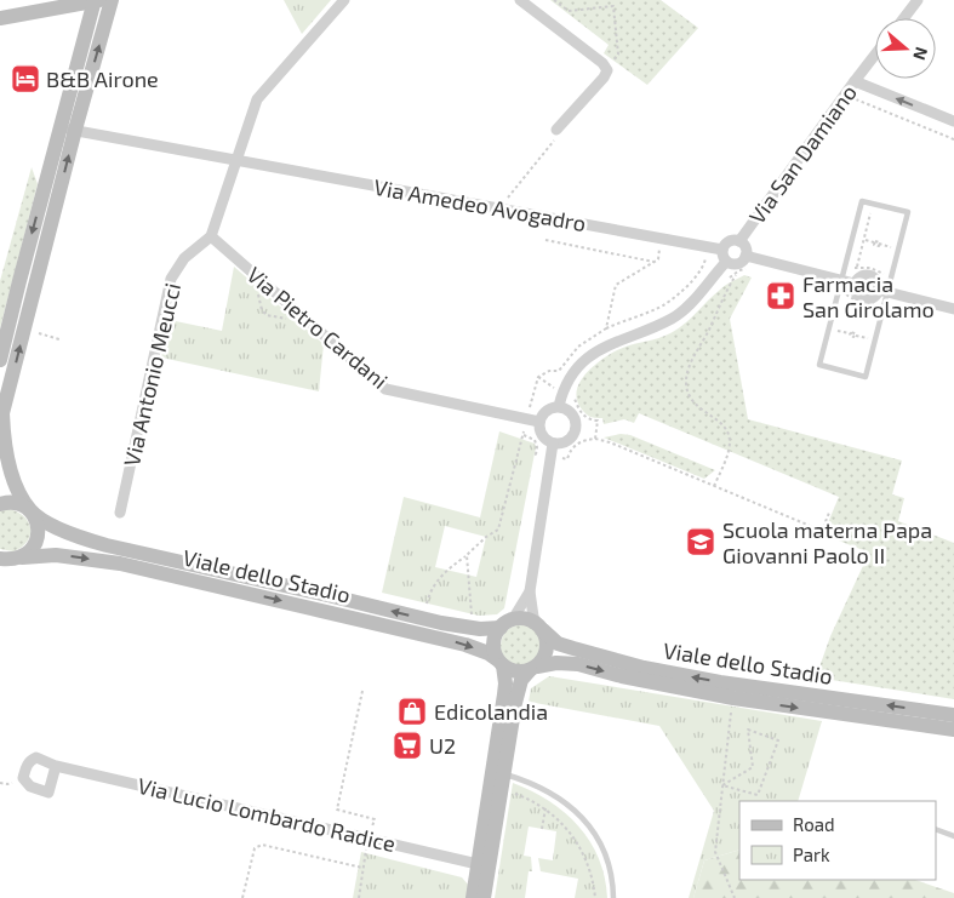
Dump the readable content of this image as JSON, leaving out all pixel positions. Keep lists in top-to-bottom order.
{
  "streets": {
    "street": [
      "Via San Damiano",
      "Via Amedeo Avogadro",
      "Via Pietro Cardani",
      "Via Antonio Meucci",
      "Viale dello Stadio",
      "Via Lucio Lombardo Radice"
    ]
  },
  "crossings": [
    ["Via San Damiano", "Via Amedeo Avogadro"],
    ["Via Pietro Cardani", "Via Antonio Meucci"]
  ],
  "places": {
    "hotel": ["B&B Airone"],
    "pharmacy": ["Farmacia San Girolamo"],
    "school or university": ["Scuola materna Papa Giovanni Paolo II"],
    "shop": ["Edicolandia"],
    "supermarket": ["U2"]
  },
  "legend": ["Road", "Park"],
  "north": "right"
}
